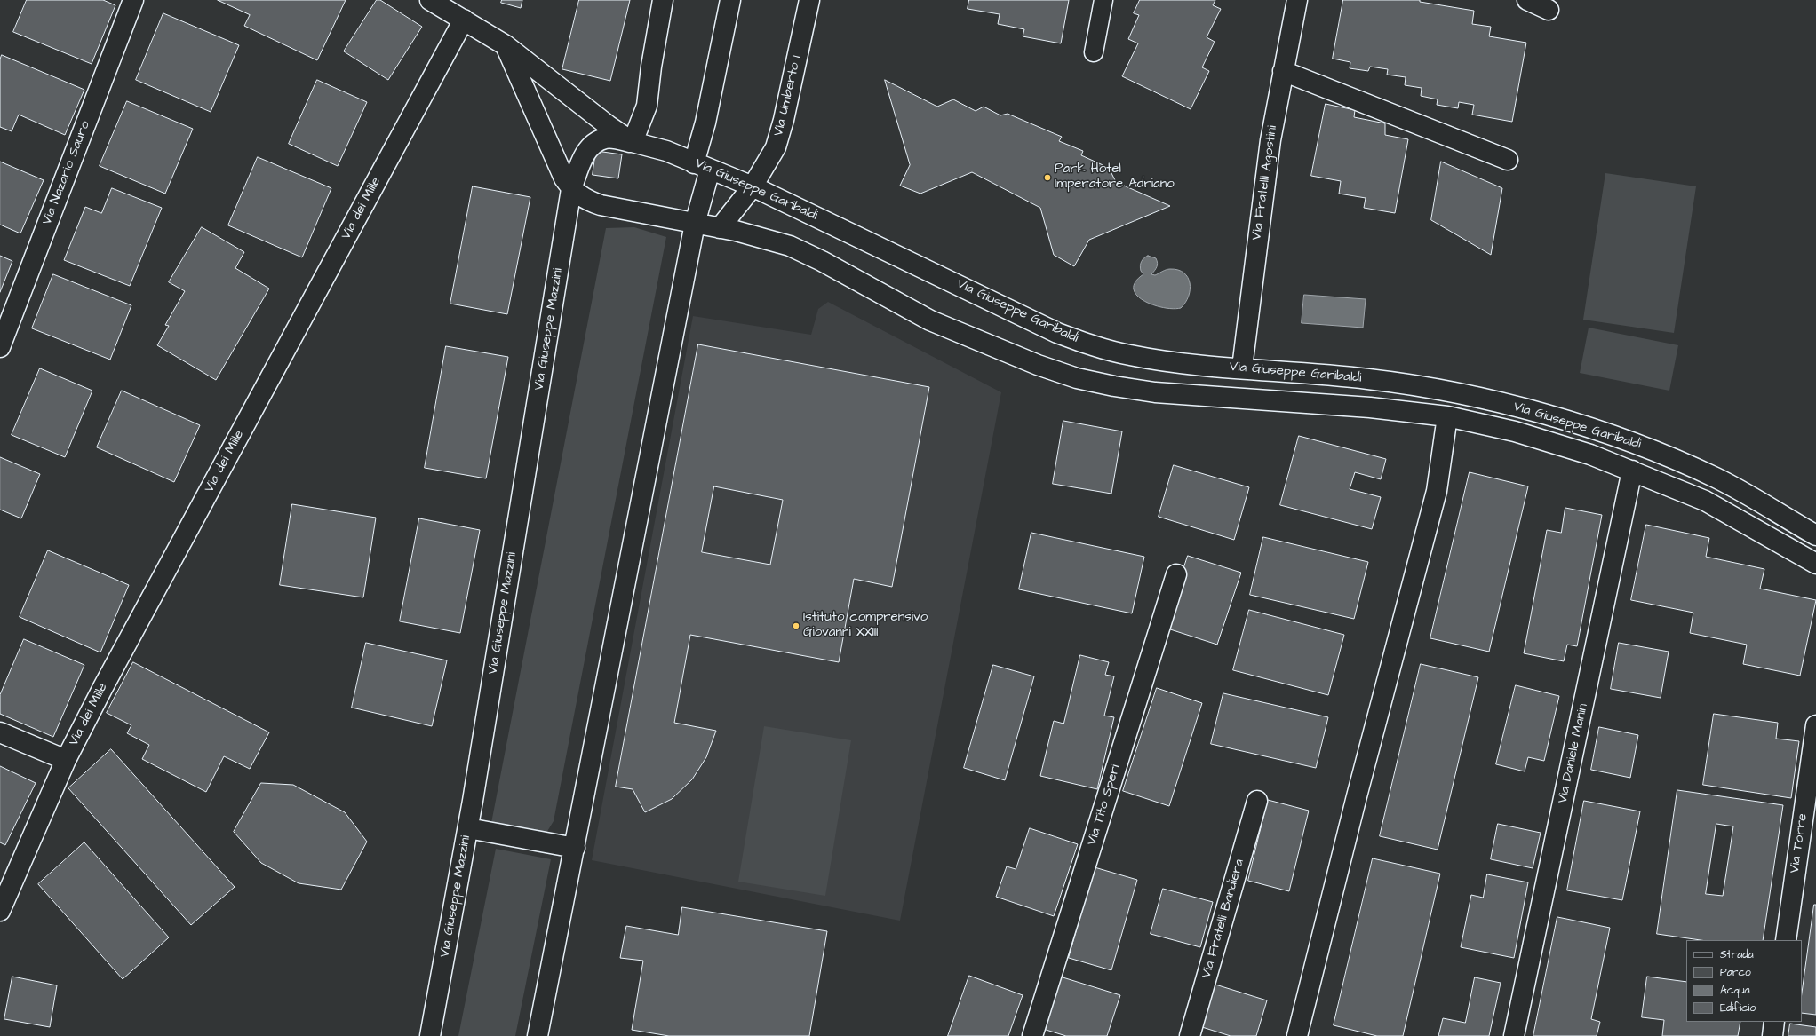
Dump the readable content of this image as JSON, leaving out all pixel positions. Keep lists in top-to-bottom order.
{
  "streets": {
    "street": [
      "Via Umberto I",
      "Via Nazario Sauro",
      "Via Fratelli Agostini",
      "Via Giuseppe Garibaldi",
      "Via dei Mille",
      "Via Giuseppe Mazzini",
      "Via Daniele Manin",
      "Via Tito Speri",
      "Via Torre",
      "Via Fratelli Bandiera"
    ]
  },
  "crossings": [
    ["Via Umberto I", "Via Giuseppe Garibaldi"],
    ["Via Fratelli Agostini", "Via Giuseppe Garibaldi"],
    ["Via Giuseppe Garibaldi", "Via dei Mille"],
    ["Via Giuseppe Garibaldi", "Via Giuseppe Mazzini"],
    ["Via Giuseppe Garibaldi", "Via Daniele Manin"]
  ],
  "places": ["Park Hotel Imperatore Adriano", "Istituto comprensivo Giovanni XXIII"],
  "legend": [
    "Strada",
    "Parco",
    "Acqua",
    "Edificio"
  ]
}
